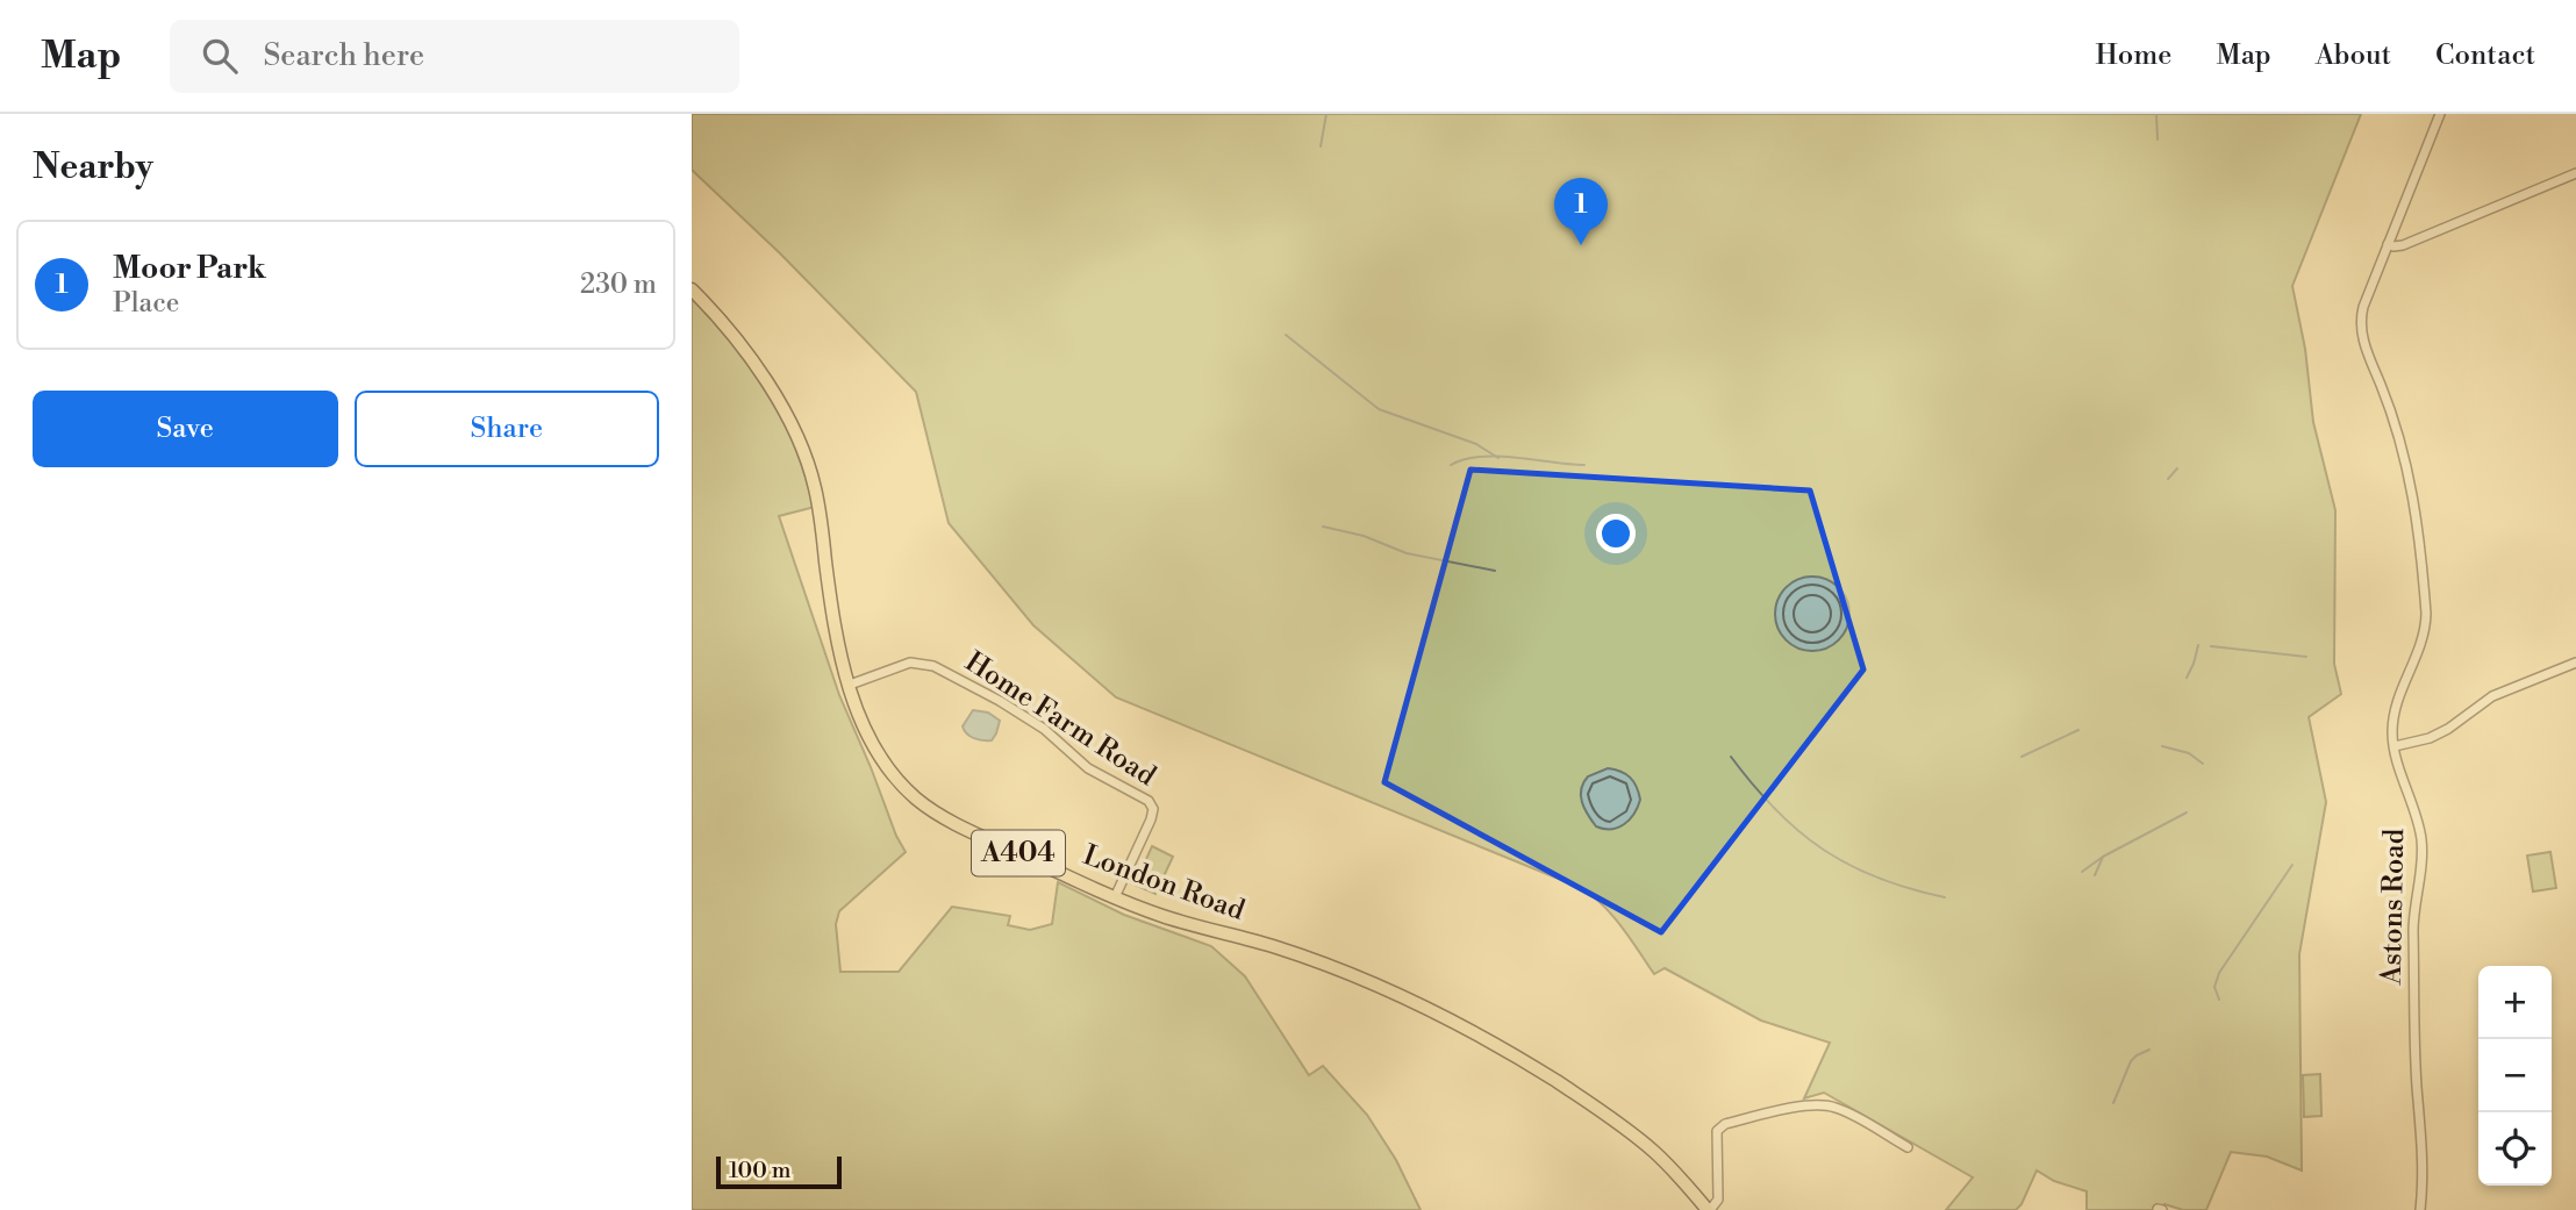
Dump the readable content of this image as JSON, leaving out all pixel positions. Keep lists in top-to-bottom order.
{
  "streets": {
    "main road": ["A404", "London Road"],
    "street": ["Home Farm Road", "Astons Road"]
  },
  "crossings": [
    ["Home Farm Road", "London Road"]
  ],
  "scale_bar": "100 m",
  "page": {
    "header": "Map",
    "search": "Search here",
    "nav": [
      "Home",
      "Map",
      "About",
      "Contact"
    ],
    "heading": "Nearby",
    "pins": "1",
    "list": [
      {
        "mark": "1",
        "name": "Moor Park",
        "note": "Place",
        "value": "230 m"
      }
    ],
    "buttons": ["Save", "Share"],
    "map_buttons": ["+", "−"],
    "scale": "100 m"
  }
}
